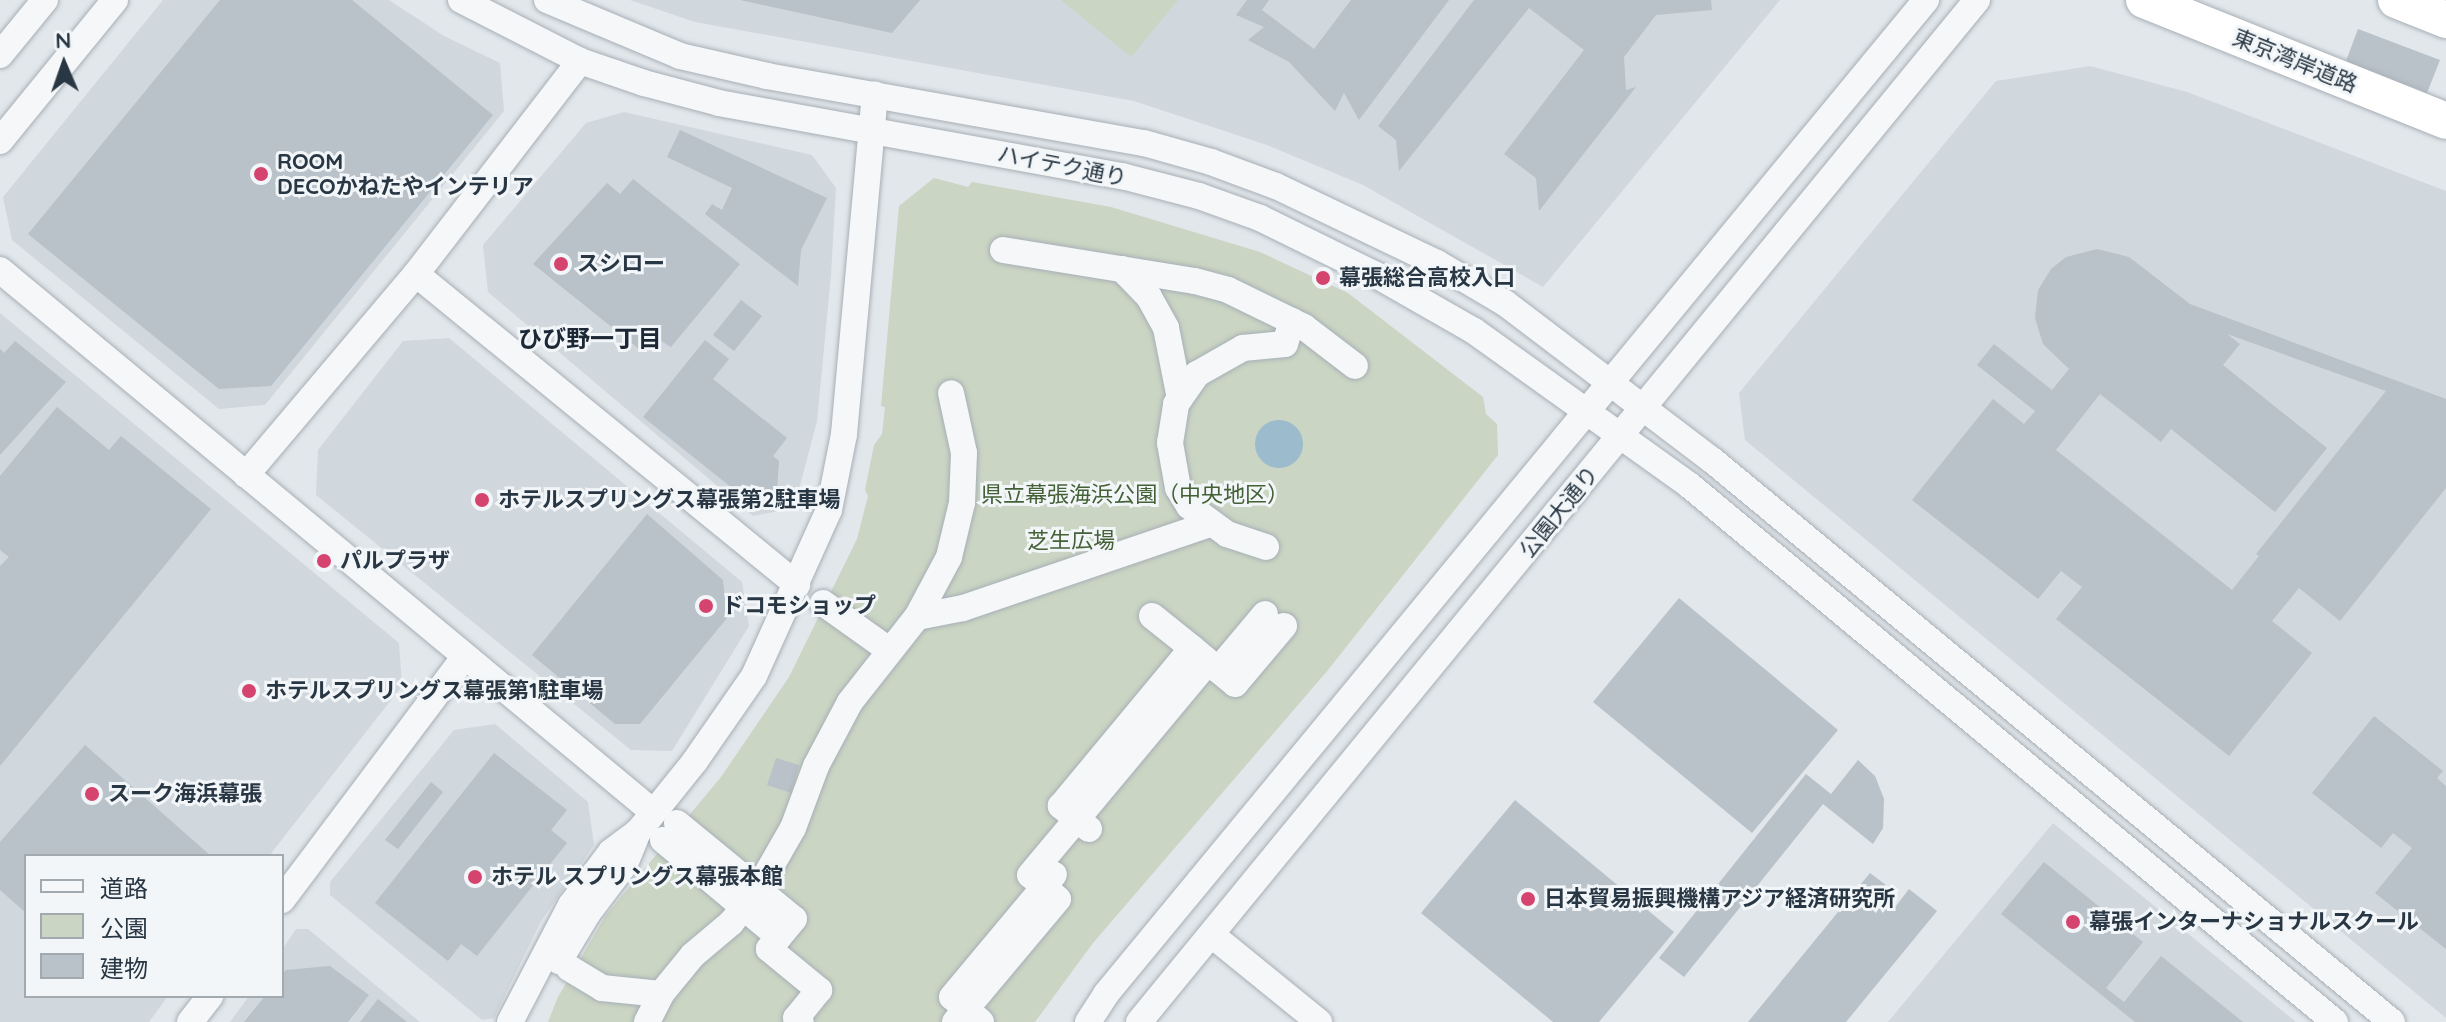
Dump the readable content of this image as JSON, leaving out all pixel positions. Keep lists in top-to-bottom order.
{
  "streets": {
    "highway": ["東京湾岸道路"],
    "street": ["ハイテク通り", "公園大通り"]
  },
  "crossings": [
    ["ハイテク通り", "公園大通り"]
  ],
  "districts": ["ひび野一丁目"],
  "parks": ["県立幕張海浜公園（中央地区）", "芝生広場"],
  "places": [
    "ROOM DECOかねたやインテリア",
    "スシロー",
    "幕張総合高校入口",
    "ホテルスプリングス幕張第2駐車場",
    "パルプラザ",
    "ドコモショップ",
    "ホテルスプリングス幕張第1駐車場",
    "スーク海浜幕張",
    "ホテル スプリングス幕張本館",
    "日本貿易振興機構アジア経済研究所",
    "幕張インターナショナルスクール"
  ],
  "legend": ["道路", "公園", "建物"],
  "north": "top"
}
